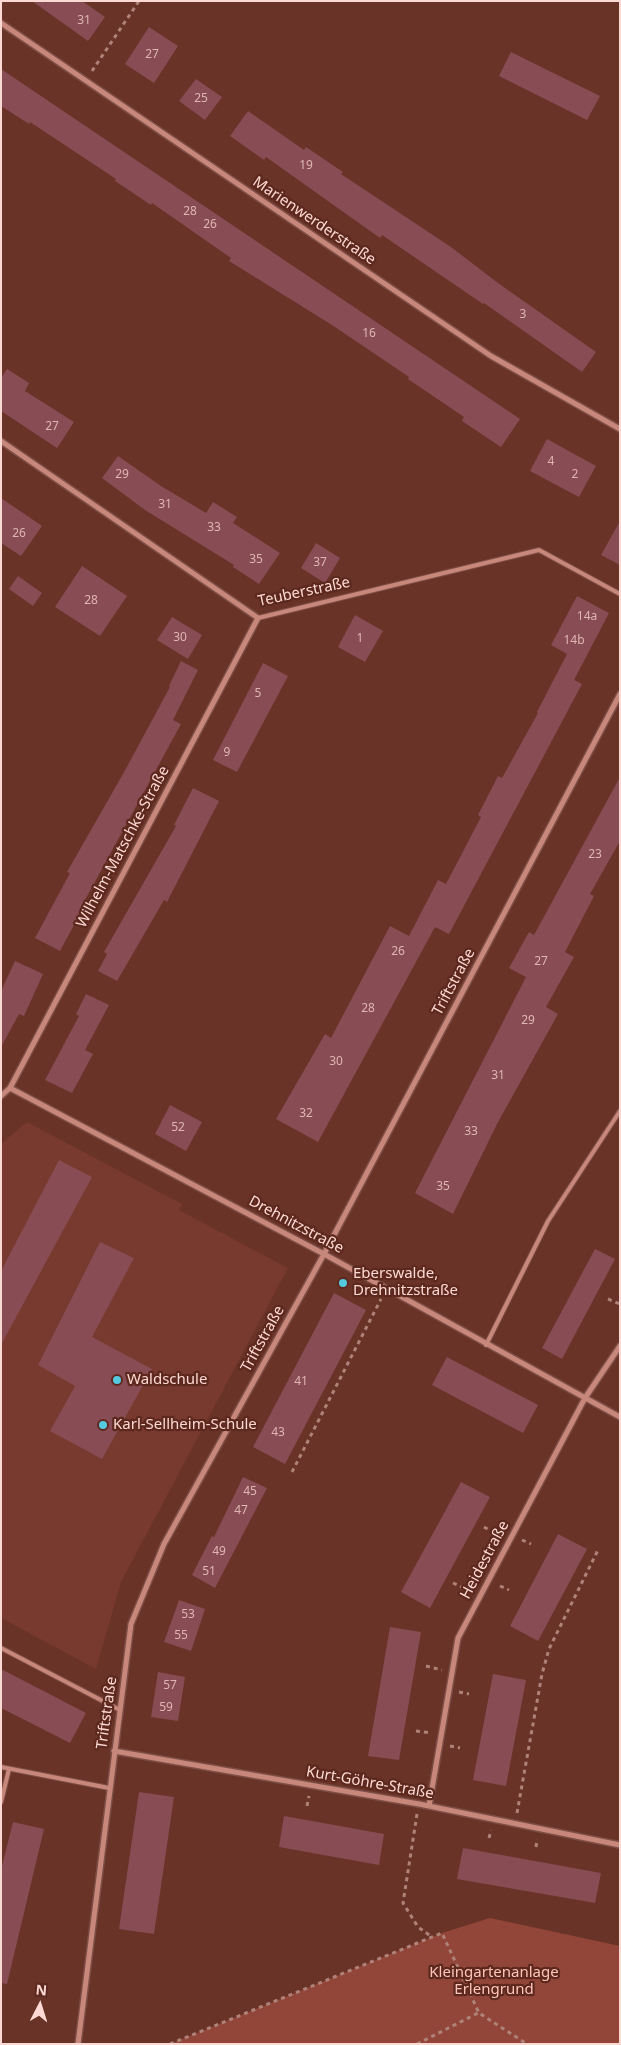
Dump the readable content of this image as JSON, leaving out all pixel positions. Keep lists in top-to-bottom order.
{
  "streets": {
    "street": [
      "Marienwerderstraße",
      "Teuberstraße",
      "Wilhelm-Matschke-Straße",
      "Triftstraße",
      "Drehnitzstraße",
      "Heidestraße",
      "Kurt-Göhre-Straße"
    ]
  },
  "crossings": [
    ["Teuberstraße", "Wilhelm-Matschke-Straße"],
    ["Wilhelm-Matschke-Straße", "Drehnitzstraße"],
    ["Triftstraße", "Drehnitzstraße"],
    ["Triftstraße", "Kurt-Göhre-Straße"],
    ["Drehnitzstraße", "Heidestraße"],
    ["Heidestraße", "Kurt-Göhre-Straße"]
  ],
  "parks": ["Kleingartenanlage Erlengrund"],
  "places": ["Eberswalde, Drehnitzstraße", "Waldschule", "Karl-Sellheim-Schule"],
  "house_numbers": [
    "31",
    "27",
    "25",
    "19",
    "28",
    "26",
    "3",
    "16",
    "27",
    "4",
    "29",
    "2",
    "31",
    "33",
    "26",
    "35",
    "37",
    "28",
    "14a",
    "30",
    "1",
    "14b",
    "5",
    "9",
    "23",
    "26",
    "27",
    "28",
    "29",
    "30",
    "31",
    "32",
    "52",
    "33",
    "35",
    "41",
    "43",
    "45",
    "47",
    "49",
    "51",
    "53",
    "55",
    "57",
    "59"
  ],
  "north": "top"
}
